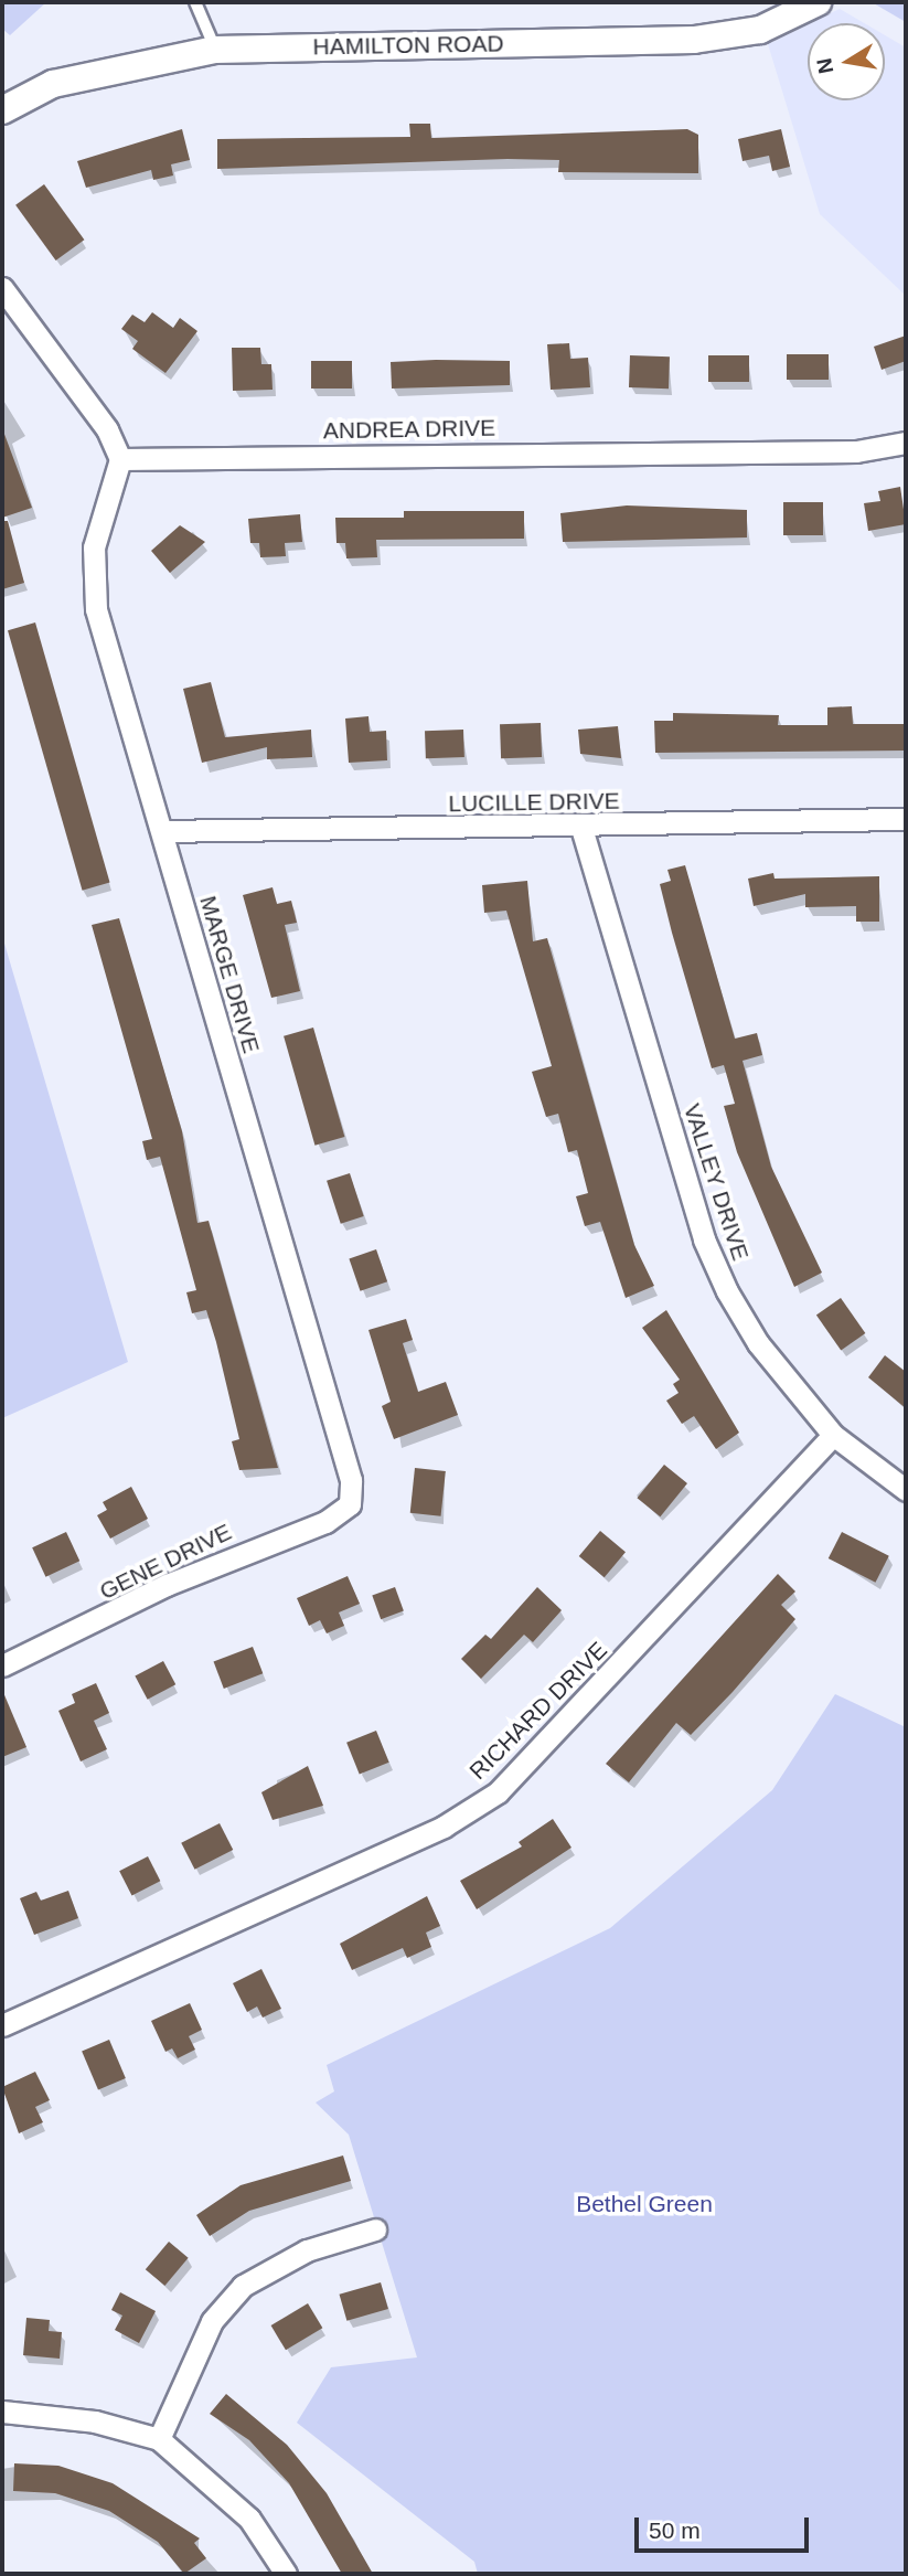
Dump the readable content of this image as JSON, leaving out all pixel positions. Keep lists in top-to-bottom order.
{
  "streets": {
    "street": [
      "HAMILTON ROAD",
      "ANDREA DRIVE",
      "LUCILLE DRIVE",
      "MARGE DRIVE",
      "VALLEY DRIVE",
      "GENE DRIVE",
      "RICHARD DRIVE"
    ]
  },
  "crossings": [
    ["ANDREA DRIVE", "MARGE DRIVE"],
    ["LUCILLE DRIVE", "MARGE DRIVE"],
    ["LUCILLE DRIVE", "VALLEY DRIVE"],
    ["MARGE DRIVE", "GENE DRIVE"],
    ["VALLEY DRIVE", "RICHARD DRIVE"]
  ],
  "parks": ["Bethel Green"],
  "scale_bar": "50 m",
  "north": "left"
}
